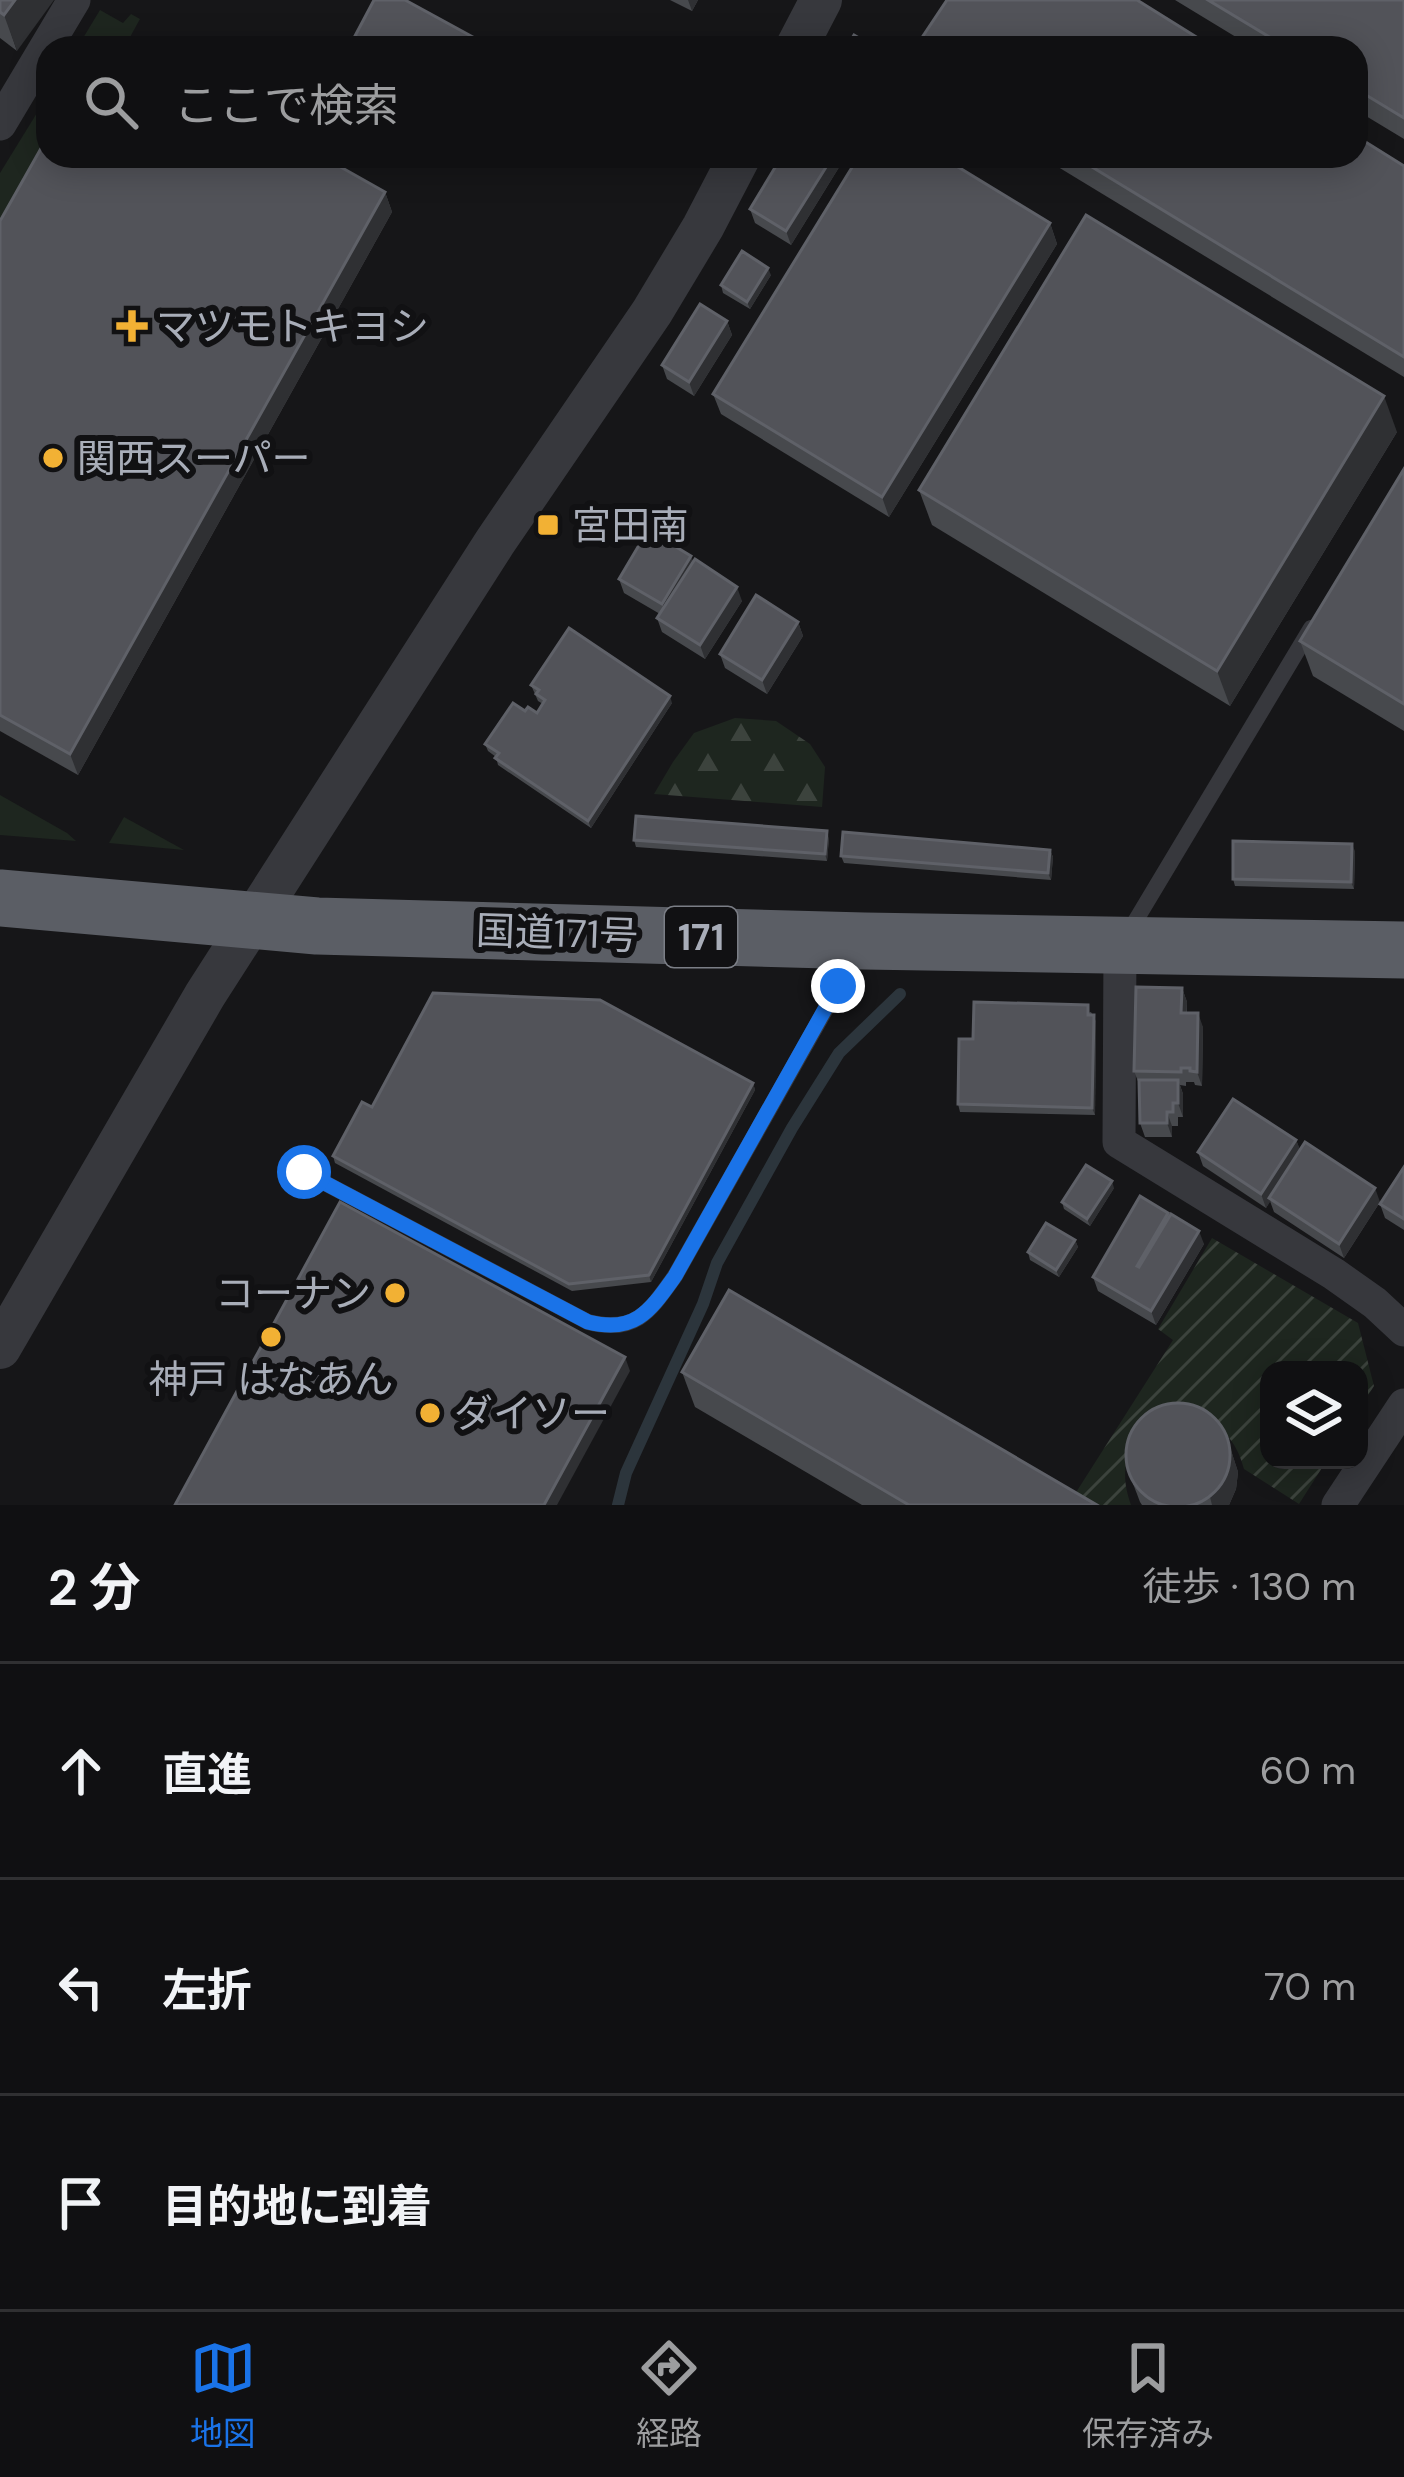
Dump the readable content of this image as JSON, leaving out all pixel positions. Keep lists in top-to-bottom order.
{
  "streets": {
    "highway": ["国道171号", "171"]
  },
  "places": {
    "health": ["マツモトキヨシ"],
    "other": [
      "関西スーパー",
      "コーナン",
      "神戸 はなあん",
      "ダイソー"
    ],
    "transit": ["宮田南"]
  },
  "page": {
    "search": "ここで検索",
    "heading": ["2 分", "徒歩 · 130 m"],
    "list": [
      ["直進", "60 m"],
      ["左折", "70 m"],
      "目的地に到着"
    ],
    "nav": ["地図", "経路", "保存済み"]
  }
}
